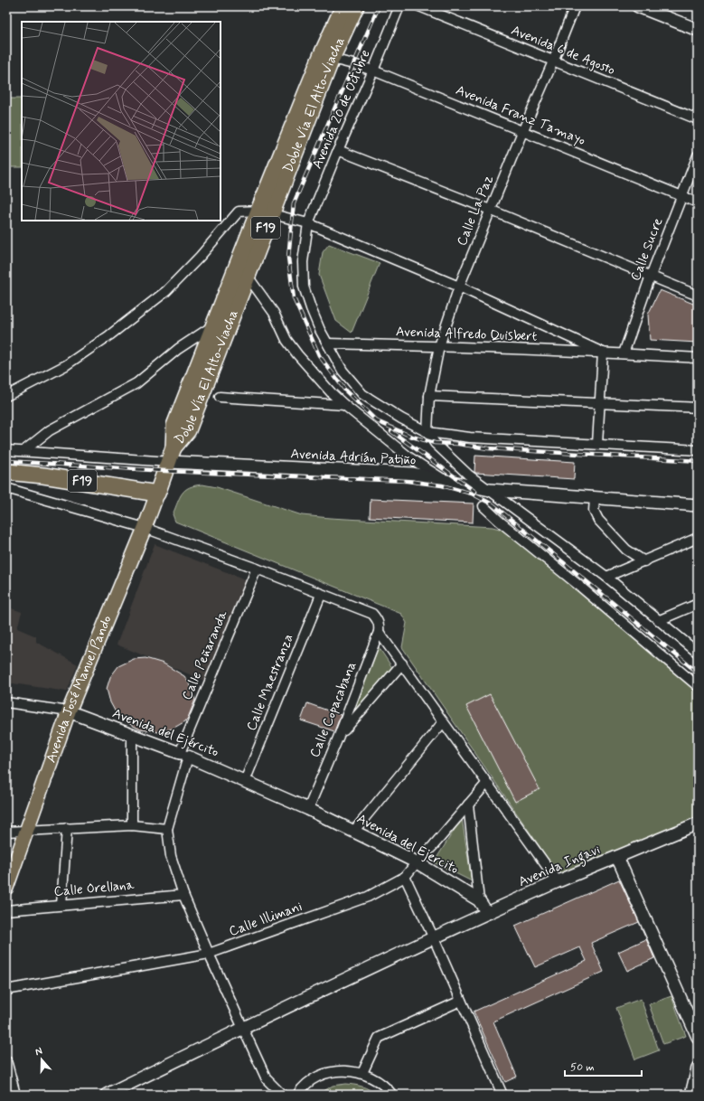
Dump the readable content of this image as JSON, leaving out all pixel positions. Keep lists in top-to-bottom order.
{
  "streets": {
    "highway": ["Doble Vía El Alto-Viacha", "F19"],
    "main road": ["Avenida José Manuel Pando"],
    "street": [
      "Avenida 6 de Agosto",
      "Avenida 20 de Octubre",
      "Avenida Franz Tamayo",
      "Calle La Paz",
      "Calle Sucre",
      "Avenida Alfredo Quisbert",
      "Avenida Adrián Patiño",
      "Calle Peñaranda",
      "Calle Maestranza",
      "Calle Copacabana",
      "Avenida del Ejército",
      "Avenida del Ejercito",
      "Avenida Ingavi",
      "Calle Orellana",
      "Calle Illimani"
    ]
  },
  "crossings": [
    ["Avenida 6 de Agosto", "Calle La Paz"],
    ["Doble Vía El Alto-Viacha", "Avenida Franz Tamayo"],
    ["Doble Vía El Alto-Viacha", "F19"],
    ["Avenida 20 de Octubre", "Avenida Franz Tamayo"],
    ["Avenida 20 de Octubre", "Calle La Paz"],
    ["Avenida 20 de Octubre", "Avenida Alfredo Quisbert"],
    ["Avenida Franz Tamayo", "Calle La Paz"],
    ["Avenida Franz Tamayo", "Calle Sucre"],
    ["Calle La Paz", "Avenida Alfredo Quisbert"],
    ["F19", "Avenida Adrián Patiño"],
    ["F19", "Avenida José Manuel Pando"],
    ["Calle Sucre", "Avenida Alfredo Quisbert"],
    ["Calle Peñaranda", "Avenida del Ejército"],
    ["Calle Peñaranda", "Avenida Ingavi"],
    ["Calle Peñaranda", "Calle Orellana"],
    ["Calle Peñaranda", "Calle Illimani"],
    ["Calle Maestranza", "Calle Copacabana"],
    ["Calle Maestranza", "Avenida del Ejército"],
    ["Avenida José Manuel Pando", "Avenida del Ejército"],
    ["Calle Copacabana", "Avenida del Ejército"],
    ["Calle Copacabana", "Avenida del Ejercito"],
    ["Avenida del Ejército", "Avenida del Ejercito"],
    ["Avenida del Ejercito", "Avenida Ingavi"],
    ["Avenida del Ejercito", "Calle Illimani"]
  ],
  "scale_bar": "50 m",
  "north": "top"
}
